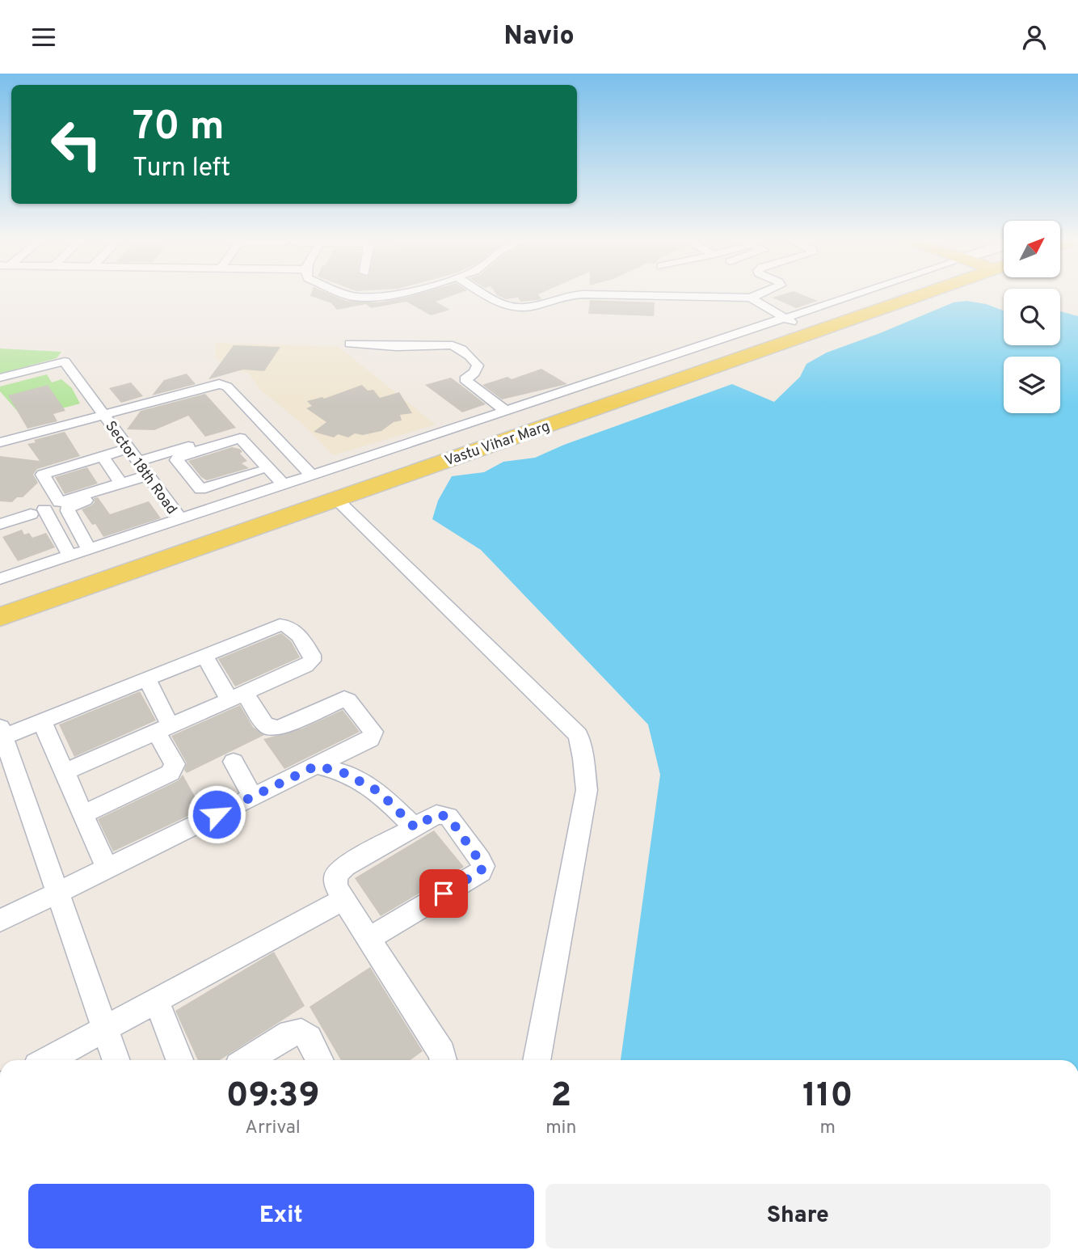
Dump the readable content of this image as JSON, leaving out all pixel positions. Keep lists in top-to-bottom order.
{
  "streets": {
    "main road": ["Vastu Vihar Marg"],
    "street": ["Sector 18th Road"]
  },
  "north": "top right",
  "page": {
    "header": "Navio",
    "turn": ["70 m", "Turn left"],
    "eta": [
      "09:39",
      "Arrival",
      "2",
      "min",
      "110",
      "m"
    ],
    "buttons": ["Exit", "Share"]
  }
}
